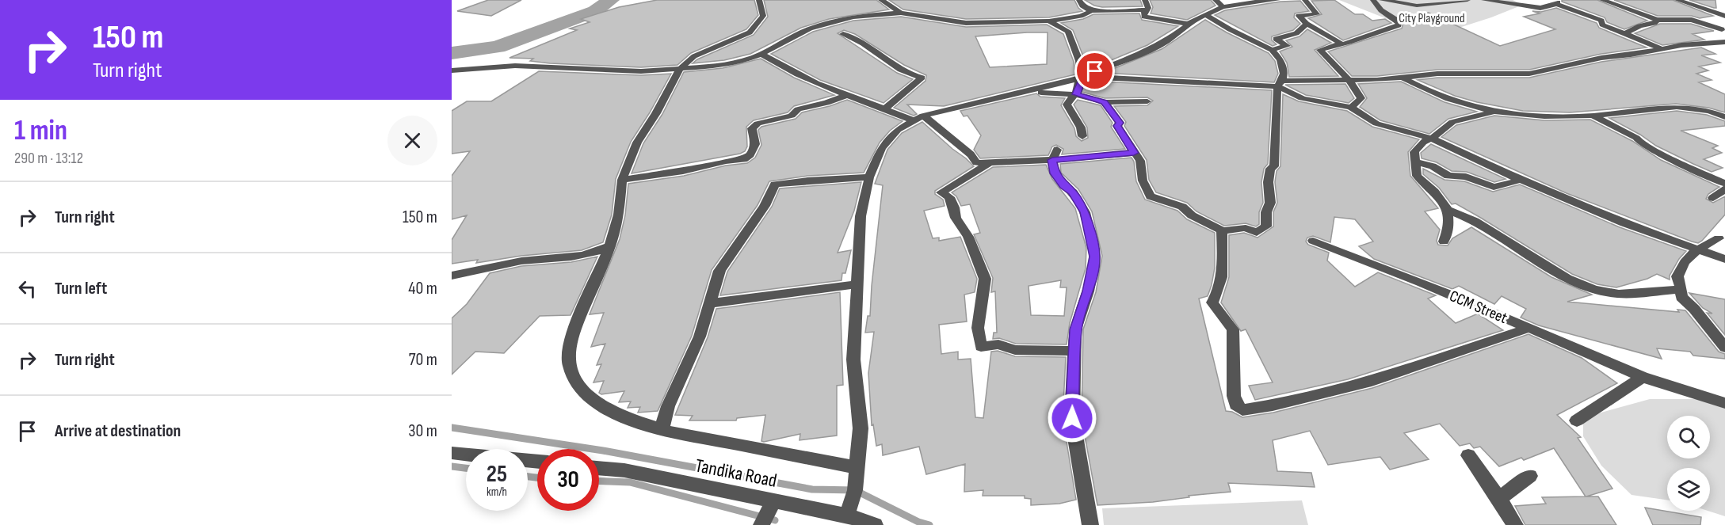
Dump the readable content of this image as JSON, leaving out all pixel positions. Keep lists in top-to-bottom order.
{
  "streets": {
    "street": ["CCM Street", "Tandika Road"]
  },
  "parks": ["City Playground"],
  "page": {
    "turn": ["150 m", "Turn right"],
    "heading": ["1 min", "290 m · 13:12"],
    "list": [
      {
        "name": "Turn right",
        "value": "150 m"
      },
      {
        "name": "Turn left",
        "value": "40 m"
      },
      {
        "name": "Turn right",
        "value": "70 m"
      },
      {
        "name": "Arrive at destination",
        "value": "30 m"
      }
    ],
    "speed": "25 km/h",
    "limit": "30"
  }
}
